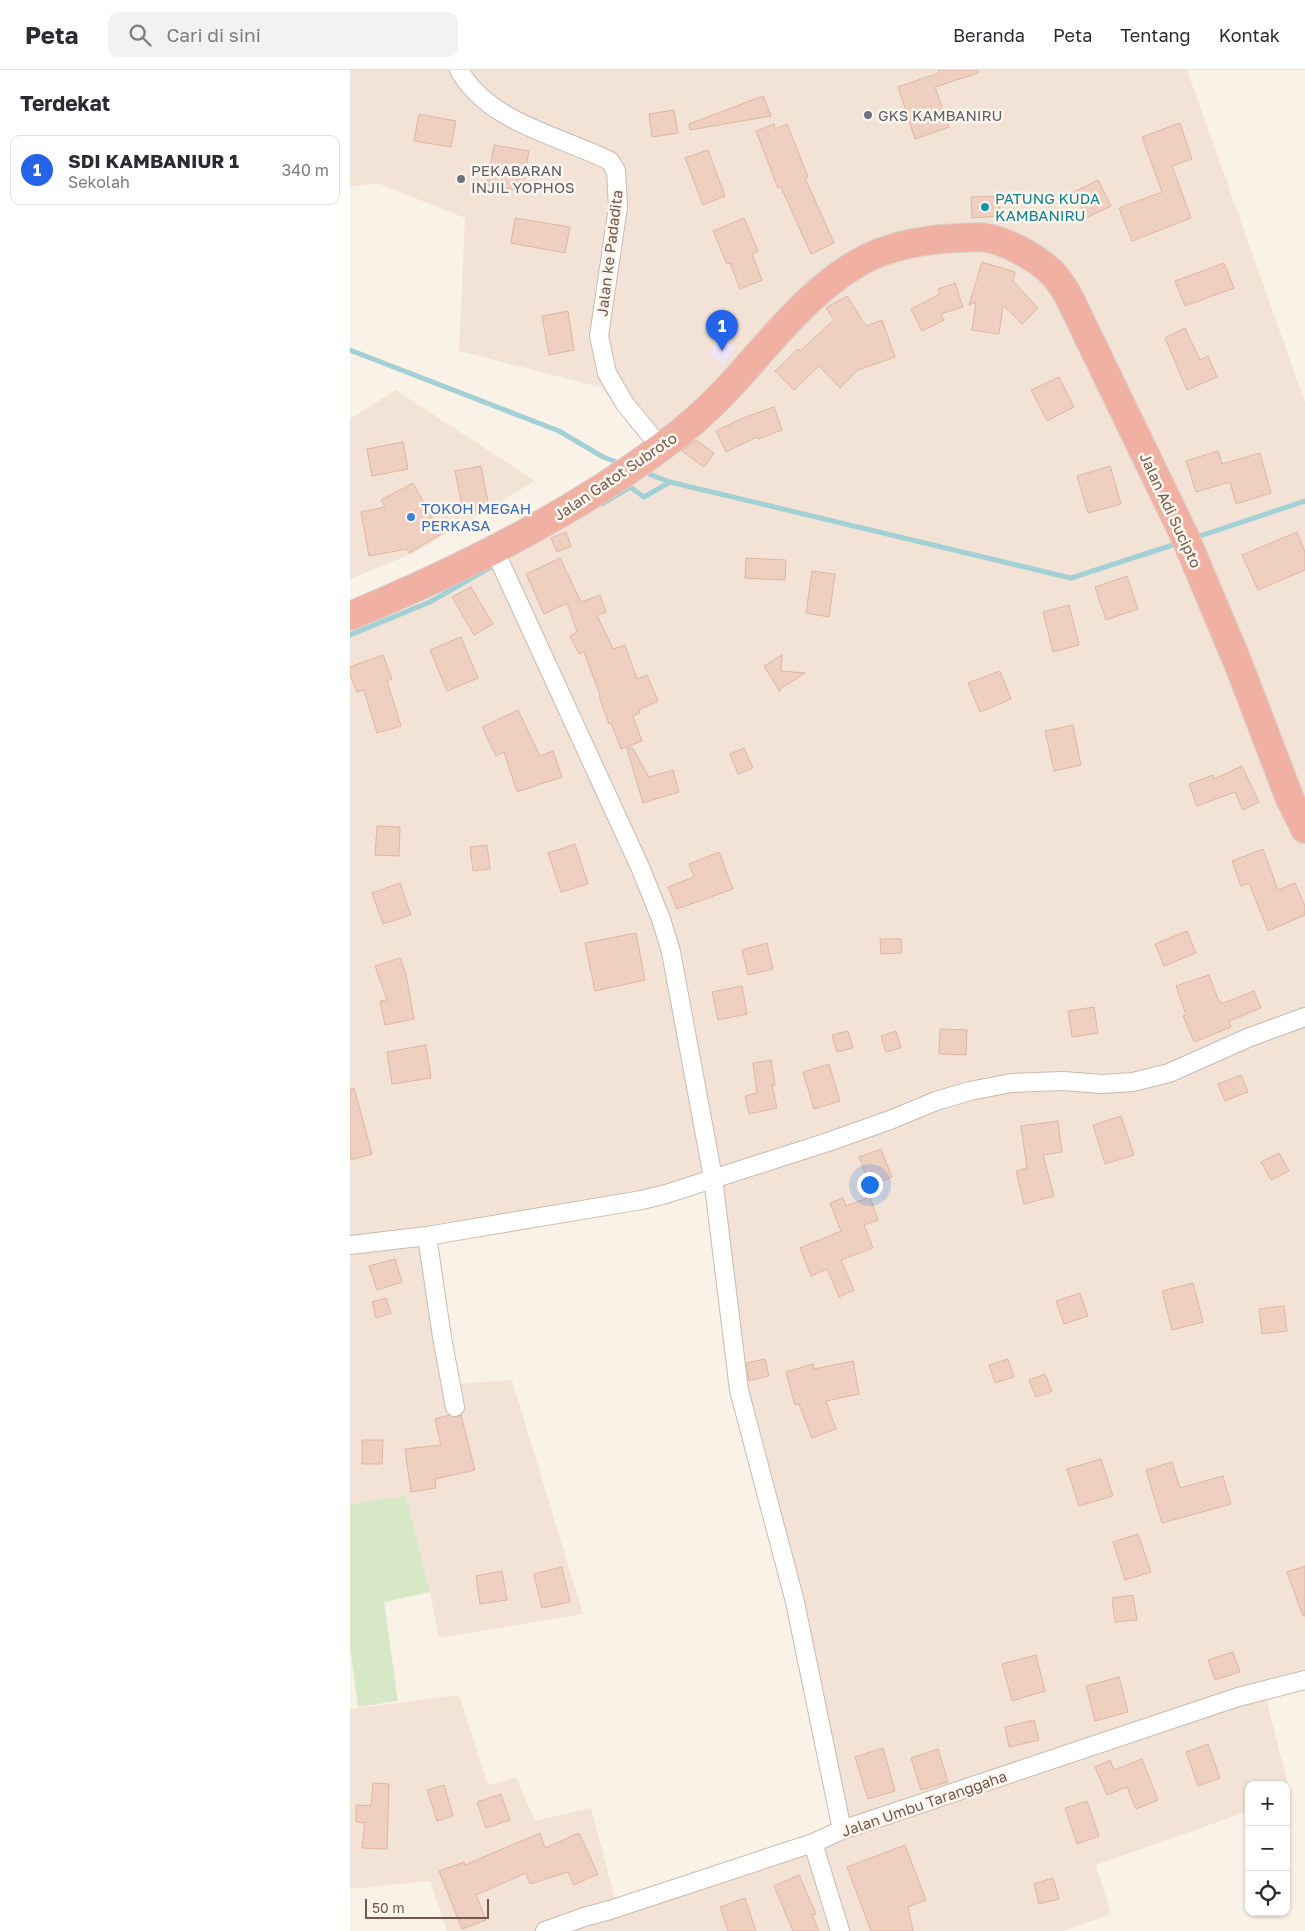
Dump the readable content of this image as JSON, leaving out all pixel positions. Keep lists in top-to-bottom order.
{
  "streets": {
    "highway": ["Jalan Gatot Subroto", "Jalan Adi Sucipto"],
    "street": ["Jalan ke Padadita", "Jalan Umbu Taranggaha"]
  },
  "crossings": [
    ["Jalan ke Padadita", "Jalan Gatot Subroto"],
    ["Jalan Gatot Subroto", "Jalan Adi Sucipto"]
  ],
  "places": [
    "GKS KAMBANIRU",
    "PEKABARAN INJIL YOPHOS",
    "PATUNG KUDA KAMBANIRU",
    "TOKOH MEGAH PERKASA"
  ],
  "scale_bar": "50 m",
  "page": {
    "header": "Peta",
    "search": "Cari di sini",
    "nav": [
      "Beranda",
      "Peta",
      "Tentang",
      "Kontak"
    ],
    "heading": "Terdekat",
    "list": [
      {
        "mark": "1",
        "name": "SDI KAMBANIUR 1",
        "note": "Sekolah",
        "value": "340 m"
      }
    ],
    "pins": "1",
    "map_buttons": ["+", "−"],
    "scale": "50 m"
  }
}
